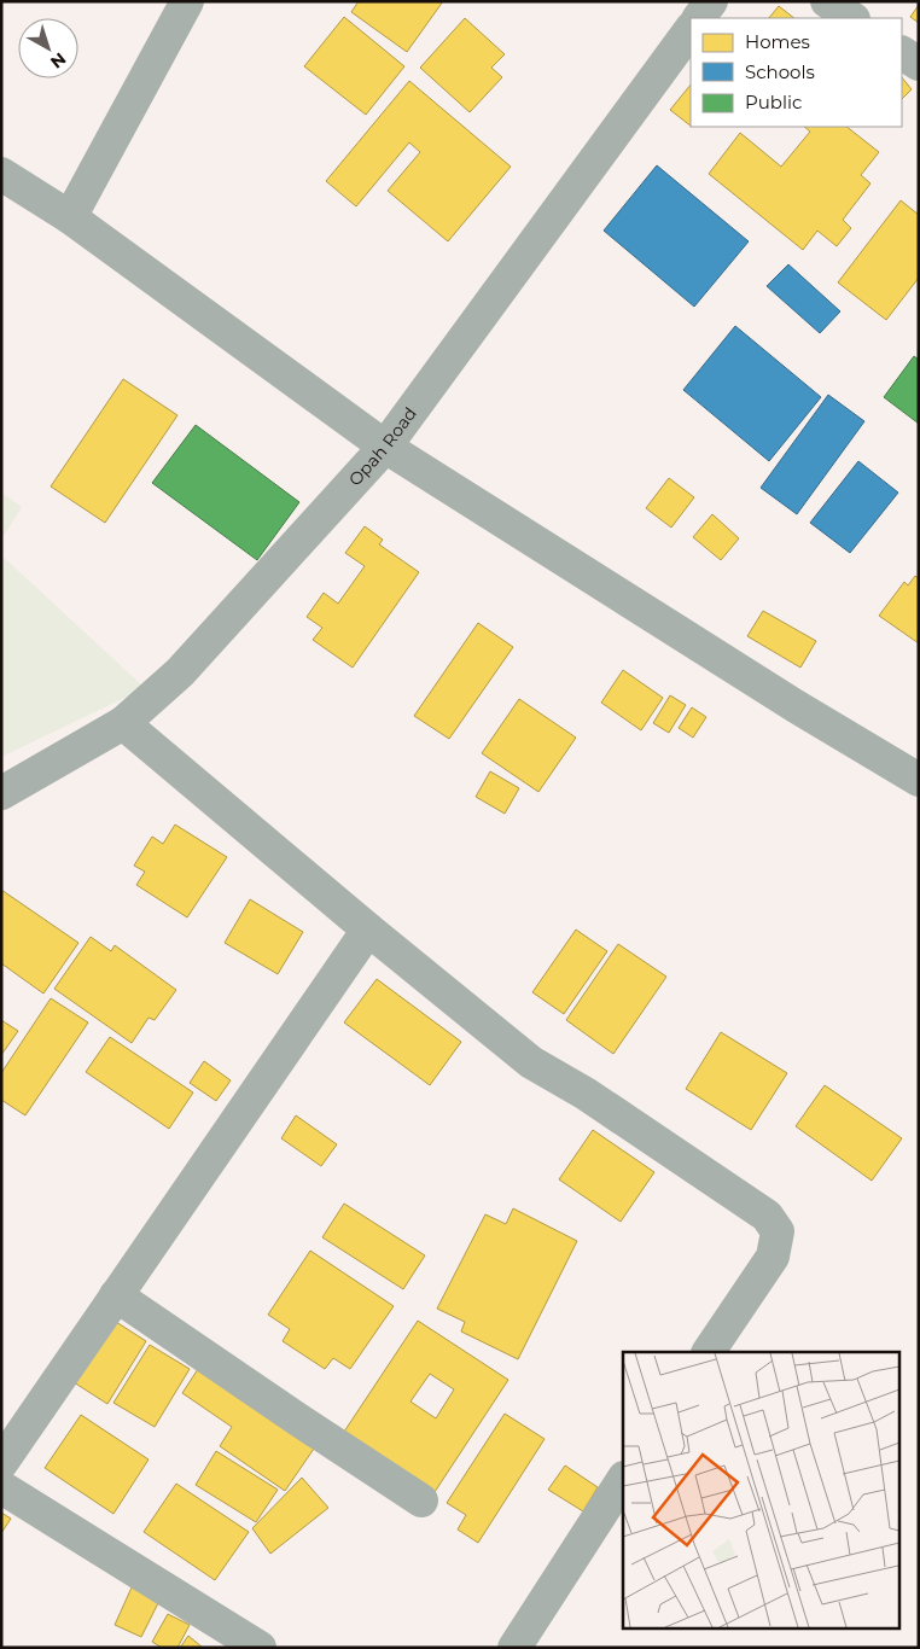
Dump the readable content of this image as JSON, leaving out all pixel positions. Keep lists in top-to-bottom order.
{
  "streets": {
    "street": ["Opah Road"]
  },
  "legend": ["Homes", "Schools", "Public"],
  "north": "bottom right"
}
